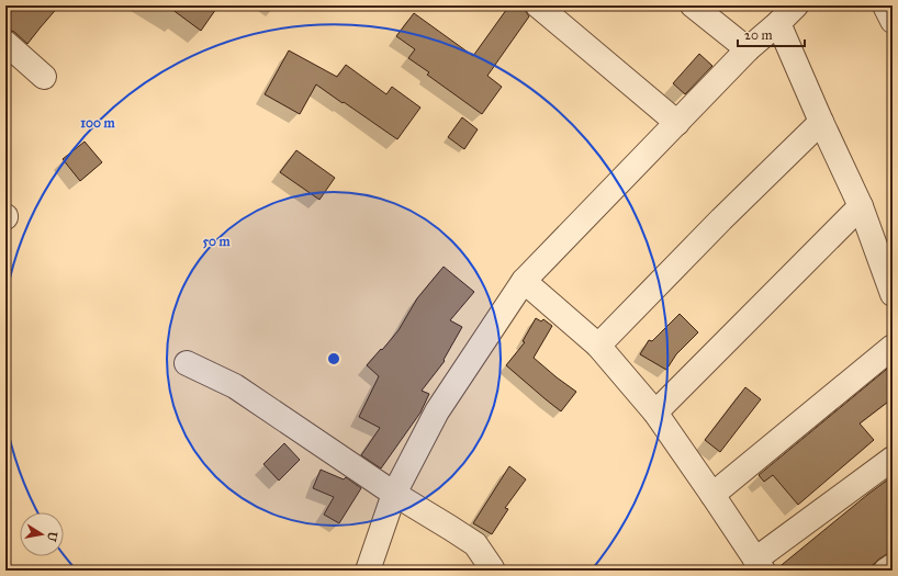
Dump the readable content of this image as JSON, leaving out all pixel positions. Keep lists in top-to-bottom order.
{
  "scale_bar": "20 m",
  "north": "right",
  "rings": ["100 m", "50 m"]
}
